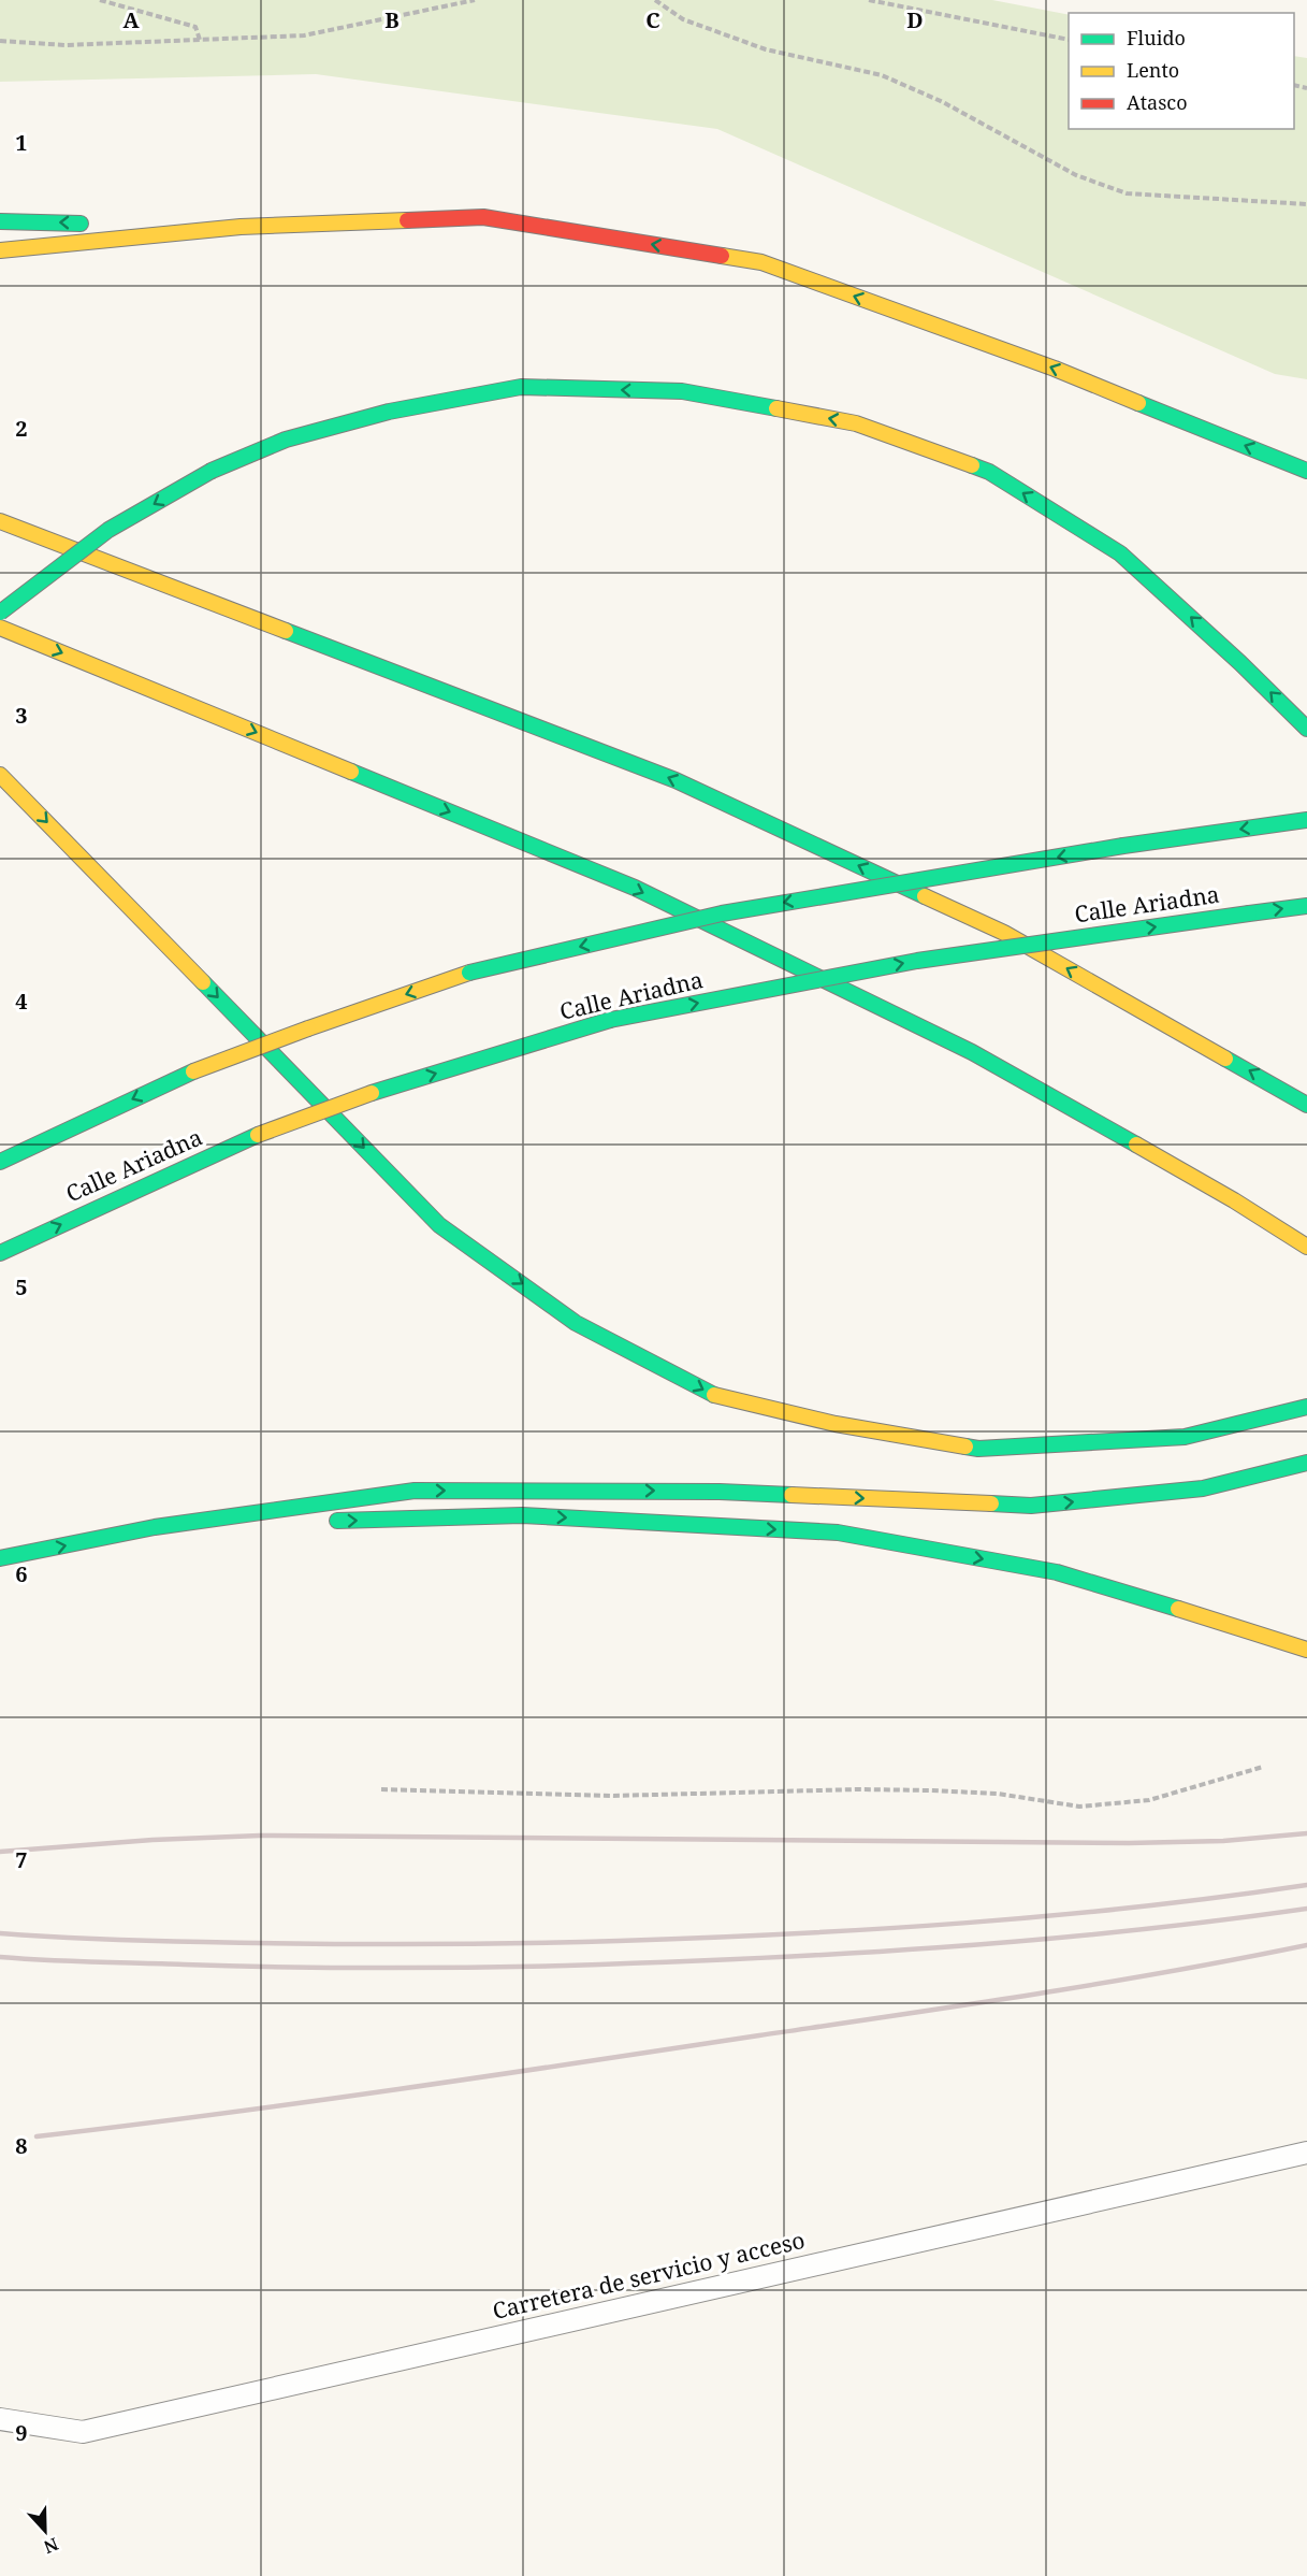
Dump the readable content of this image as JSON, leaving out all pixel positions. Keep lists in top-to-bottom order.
{
  "streets": {
    "highway": ["Calle Ariadna"],
    "lane": ["Carretera de servicio y acceso"]
  },
  "legend": ["Fluido", "Lento", "Atasco"],
  "north": "bottom",
  "grid": {
    "columns": [
      "A",
      "B",
      "C",
      "D"
    ],
    "rows": [
      "1",
      "2",
      "3",
      "4",
      "5",
      "6",
      "7",
      "8",
      "9"
    ]
  }
}
